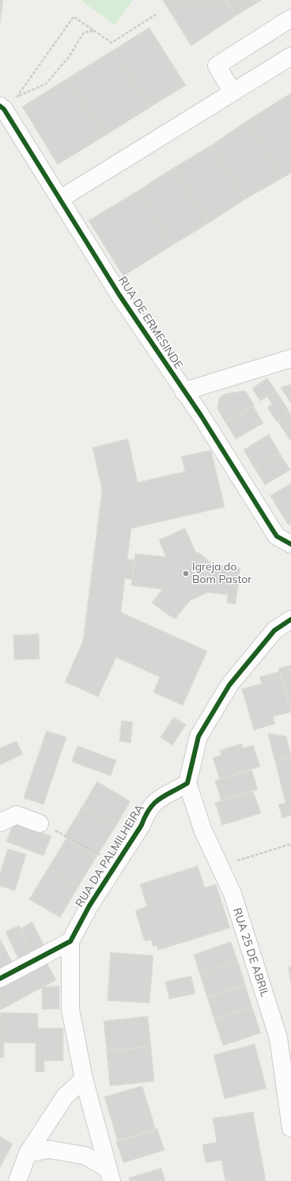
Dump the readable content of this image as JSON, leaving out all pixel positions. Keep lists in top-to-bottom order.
{
  "streets": {
    "street": ["RUA DE ERMESINDE", "RUA DA PALMILHEIRA", "RUA 25 DE ABRIL"]
  },
  "crossings": [
    ["RUA DA PALMILHEIRA", "RUA 25 DE ABRIL"]
  ],
  "places": ["Igreja do Bom Pastor"]
}
